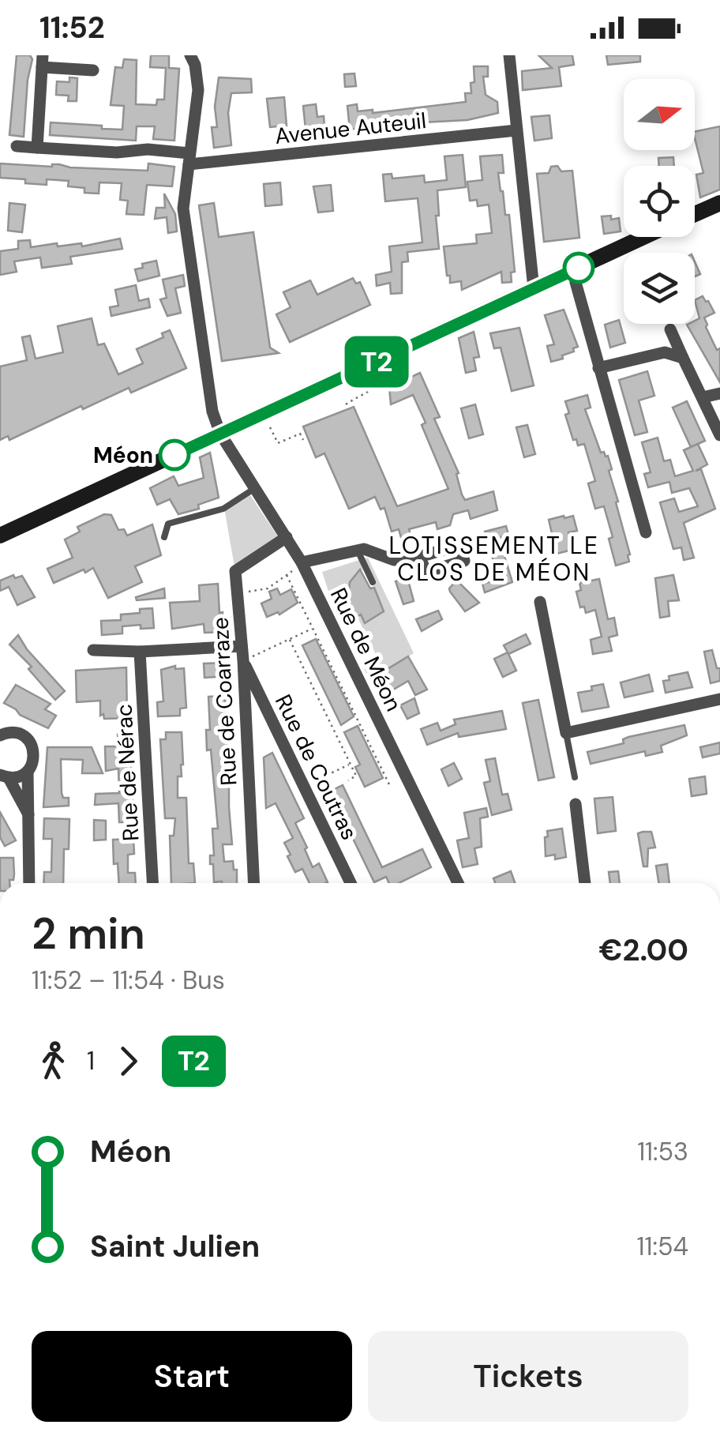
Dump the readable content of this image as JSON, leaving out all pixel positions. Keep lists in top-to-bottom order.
{
  "streets": {
    "street": [
      "Avenue Auteuil",
      "Rue de Méon",
      "Rue de Coarraze",
      "Rue de Coutras",
      "Rue de Nérac"
    ]
  },
  "crossings": [
    ["Avenue Auteuil", "Rue de Méon"],
    ["Rue de Méon", "Rue de Coarraze"],
    ["Rue de Coarraze", "Rue de Coutras"]
  ],
  "districts": ["LOTISSEMENT LE CLOS DE MÉON"],
  "places": ["Méon"],
  "lines": ["bus line T2"],
  "north": "right",
  "page": {
    "status": "11:52",
    "on_map": "T2",
    "heading": ["2 min", "11:52 – 11:54 · Bus", "€2.00"],
    "legs": ["1", "T2"],
    "list": [
      {
        "name": "Méon",
        "value": "11:53"
      },
      {
        "name": "Saint Julien",
        "value": "11:54"
      }
    ],
    "buttons": ["Start", "Tickets"]
  }
}
